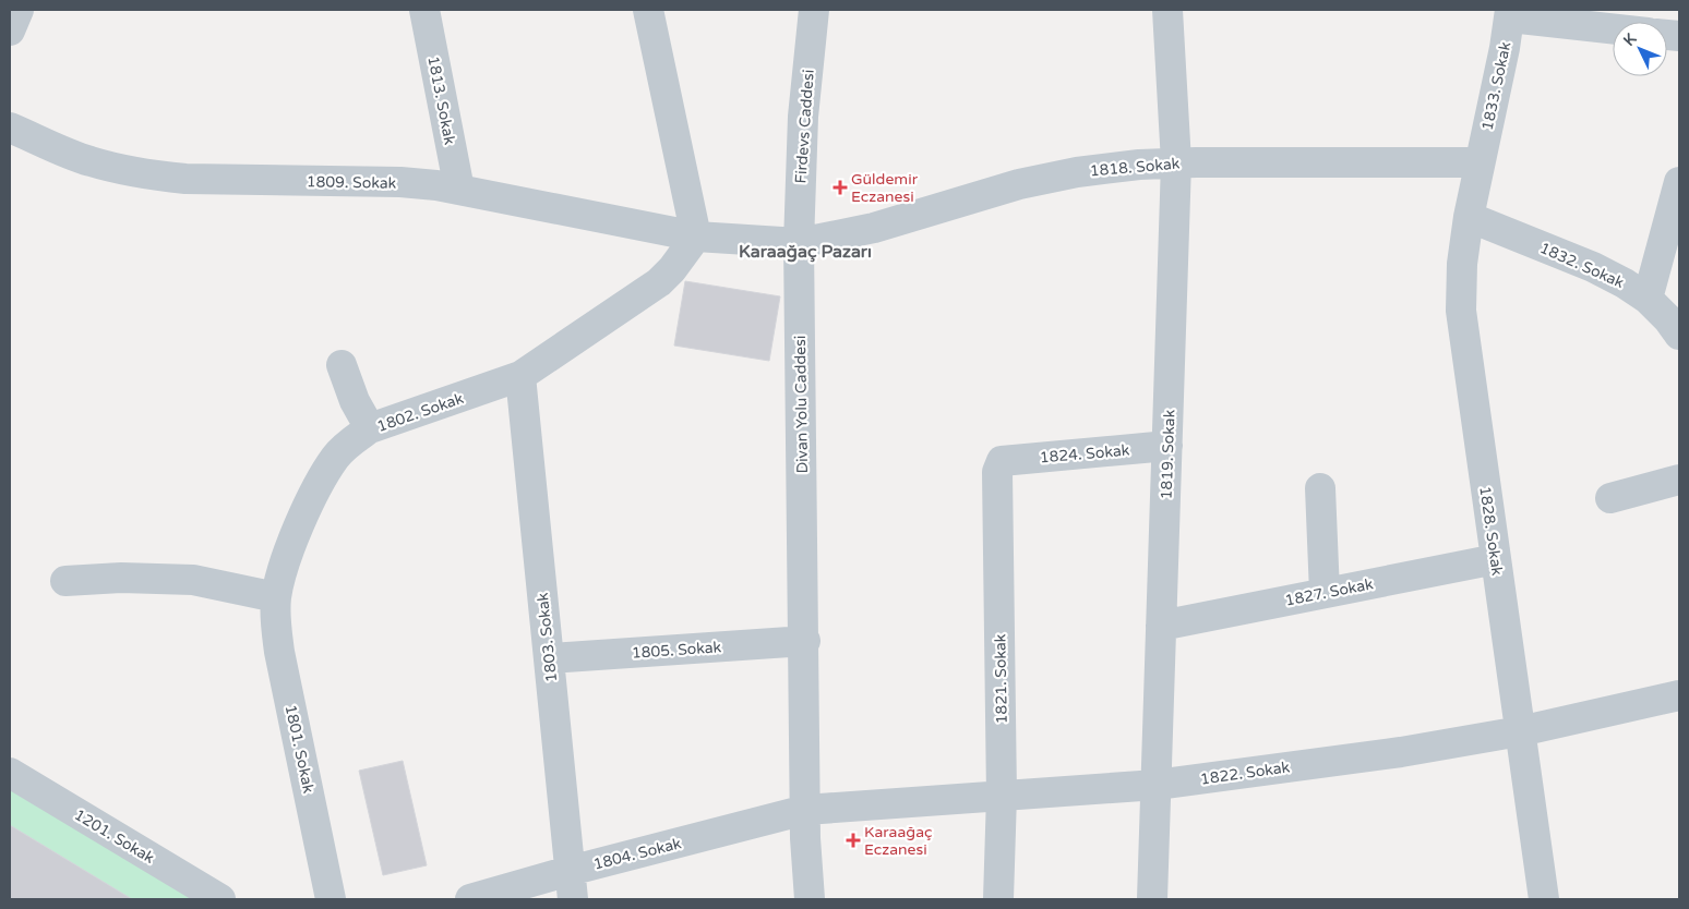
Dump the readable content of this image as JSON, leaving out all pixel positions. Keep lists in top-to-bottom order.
{
  "streets": {
    "street": [
      "1833. Sokak",
      "1813. Sokak",
      "Firdevs Caddesi",
      "1818. Sokak",
      "1809. Sokak",
      "1832. Sokak",
      "Divan Yolu Caddesi",
      "1802. Sokak",
      "1824. Sokak",
      "1819. Sokak",
      "1828. Sokak",
      "1827. Sokak",
      "1803. Sokak",
      "1805. Sokak",
      "1821. Sokak",
      "1801. Sokak",
      "1822. Sokak",
      "1201. Sokak",
      "1804. Sokak"
    ]
  },
  "crossings": [
    ["1833. Sokak", "1818. Sokak"],
    ["1833. Sokak", "1828. Sokak"],
    ["1813. Sokak", "1809. Sokak"],
    ["Firdevs Caddesi", "1818. Sokak"],
    ["Firdevs Caddesi", "Divan Yolu Caddesi"],
    ["1818. Sokak", "Divan Yolu Caddesi"],
    ["1818. Sokak", "1819. Sokak"],
    ["1818. Sokak", "1828. Sokak"],
    ["1809. Sokak", "1802. Sokak"],
    ["1832. Sokak", "1828. Sokak"],
    ["Divan Yolu Caddesi", "1805. Sokak"],
    ["Divan Yolu Caddesi", "1822. Sokak"],
    ["Divan Yolu Caddesi", "1804. Sokak"],
    ["1802. Sokak", "1803. Sokak"],
    ["1802. Sokak", "1801. Sokak"],
    ["1824. Sokak", "1819. Sokak"],
    ["1824. Sokak", "1821. Sokak"],
    ["1819. Sokak", "1827. Sokak"],
    ["1819. Sokak", "1822. Sokak"],
    ["1828. Sokak", "1827. Sokak"],
    ["1828. Sokak", "1822. Sokak"],
    ["1803. Sokak", "1805. Sokak"],
    ["1803. Sokak", "1804. Sokak"],
    ["1821. Sokak", "1822. Sokak"],
    ["1822. Sokak", "1804. Sokak"]
  ],
  "districts": ["Karaağaç Pazarı"],
  "places": {
    "health": ["Güldemir Eczanesi", "Karaağaç Eczanesi"]
  },
  "north": "top left"
}
